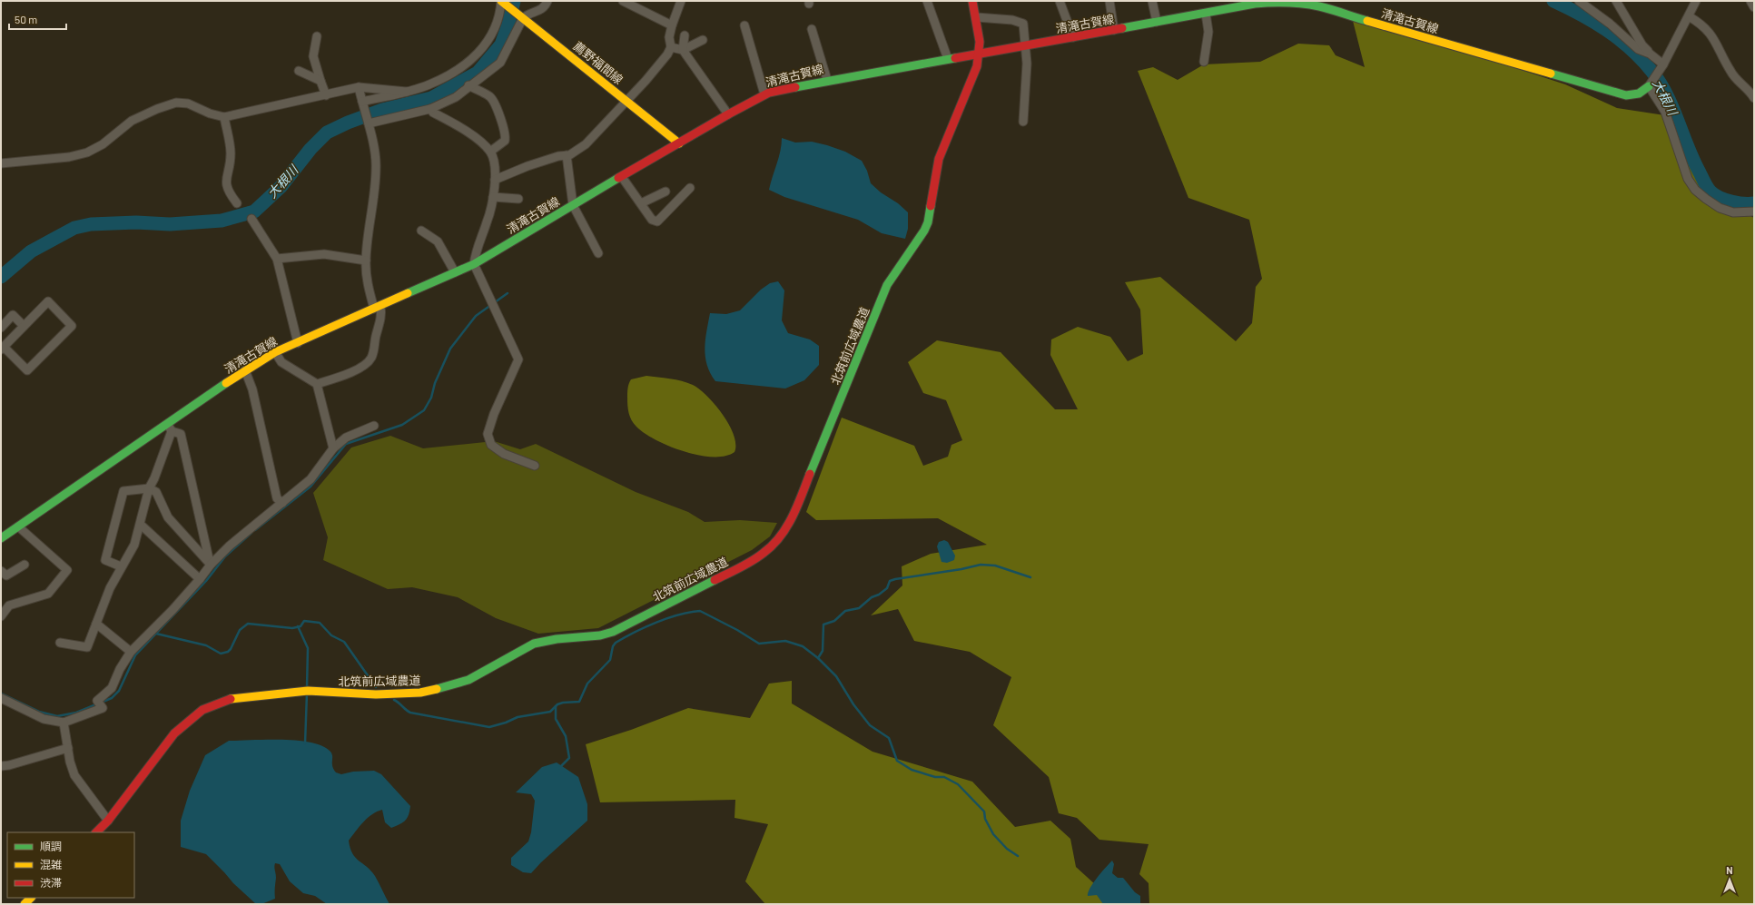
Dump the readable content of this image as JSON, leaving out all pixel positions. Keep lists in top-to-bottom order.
{
  "streets": {
    "main road": ["清滝古賀線", "薦野福間線", "北筑前広域農道"]
  },
  "crossings": [
    ["清滝古賀線", "薦野福間線"],
    ["清滝古賀線", "北筑前広域農道"]
  ],
  "water": ["大根川"],
  "legend": ["順調", "混雑", "渋滞"],
  "scale_bar": "50 m",
  "north": "top"
}
